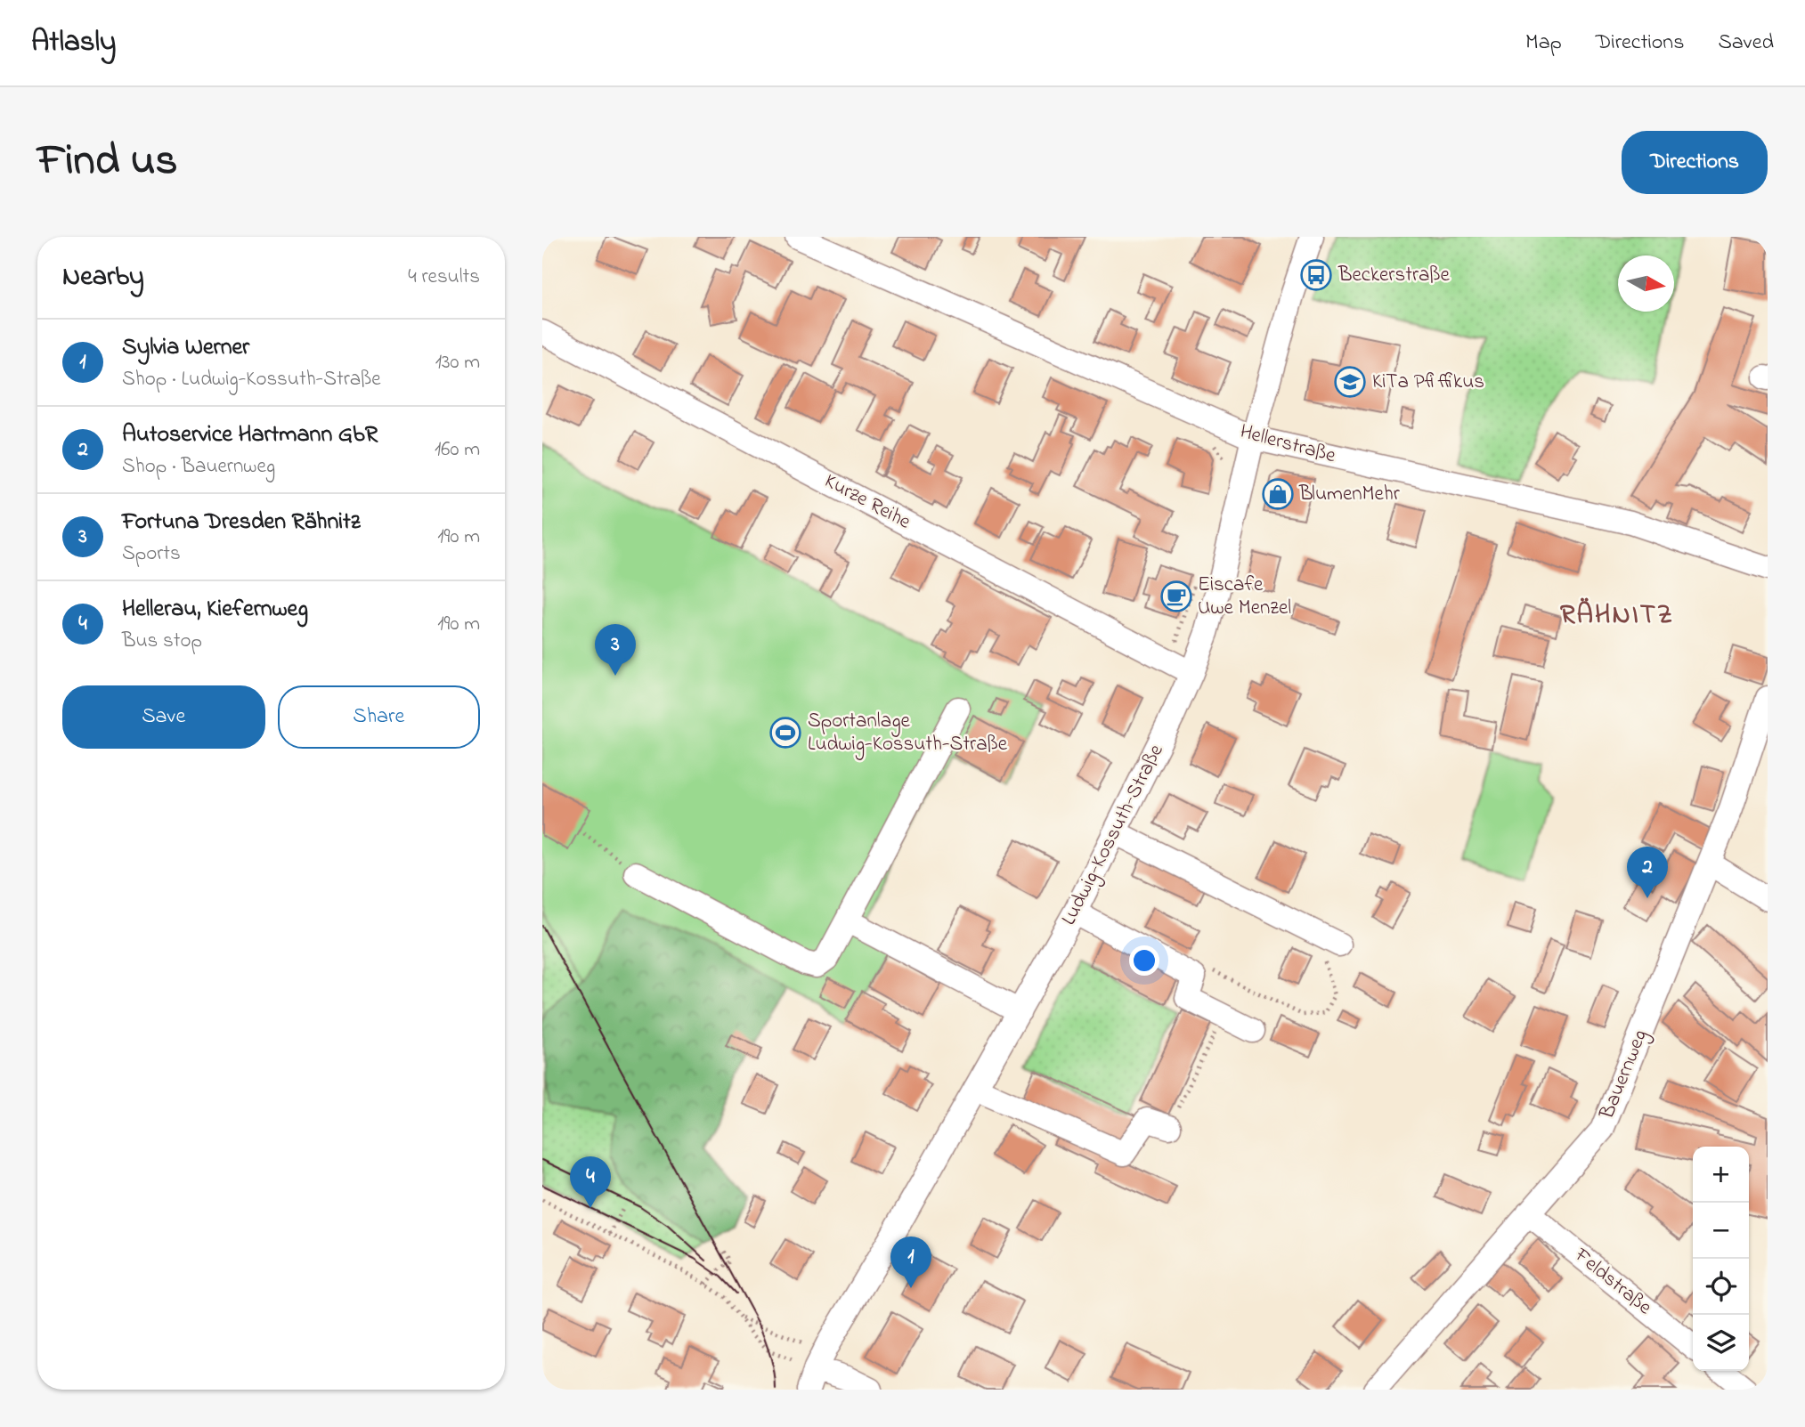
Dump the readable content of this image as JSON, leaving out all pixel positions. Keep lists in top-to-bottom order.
{
  "streets": {
    "street": [
      "Hellerstraße",
      "Kurze Reihe",
      "Ludwig-Kossuth-Straße",
      "Bauernweg",
      "Feldstraße"
    ]
  },
  "crossings": [
    ["Hellerstraße", "Ludwig-Kossuth-Straße"],
    ["Kurze Reihe", "Ludwig-Kossuth-Straße"],
    ["Bauernweg", "Feldstraße"]
  ],
  "districts": ["RÄHNITZ"],
  "places": {
    "bus stop": ["Beckerstraße"],
    "school or university": ["KiTa Pfiffikus"],
    "shop": ["BlumenMehr"],
    "cafe": ["Eiscafe Uwe Menzel"],
    "sports": ["Sportanlage Ludwig-Kossuth-Straße"]
  },
  "north": "right",
  "page": {
    "header": "Atlasly",
    "nav": ["Map", "Directions", "Saved"],
    "title": "Find us",
    "buttons": [
      "Directions",
      ["Save", "Share"]
    ],
    "heading": ["Nearby", "4 results"],
    "list": [
      {
        "mark": "1",
        "name": "Sylvia Werner",
        "note": "Shop · Ludwig-Kossuth-Straße",
        "value": "130 m"
      },
      {
        "mark": "2",
        "name": "Autoservice Hartmann GbR",
        "note": "Shop · Bauernweg",
        "value": "160 m"
      },
      {
        "mark": "3",
        "name": "Fortuna Dresden Rähnitz",
        "note": "Sports",
        "value": "190 m"
      },
      {
        "mark": "4",
        "name": "Hellerau, Kiefernweg",
        "note": "Bus stop",
        "value": "190 m"
      }
    ],
    "pins": [
      "3",
      "2",
      "4",
      "1"
    ],
    "map_buttons": ["+", "−"]
  }
}
